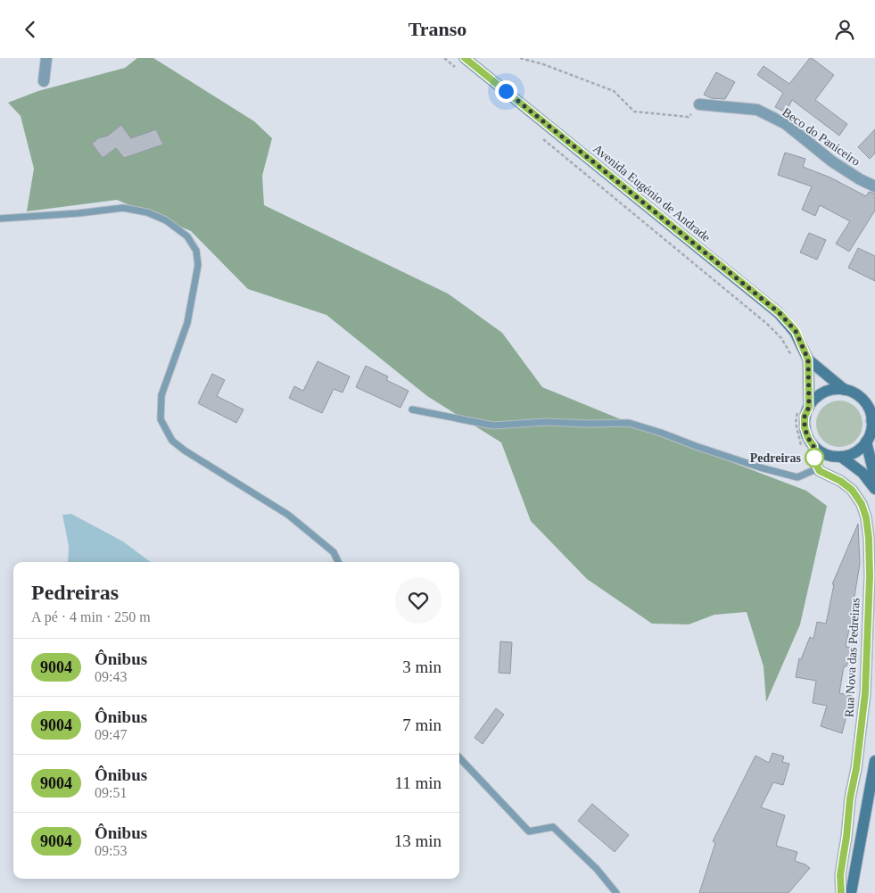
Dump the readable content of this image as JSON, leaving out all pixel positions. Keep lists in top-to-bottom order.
{
  "streets": {
    "main road": ["Avenida Eugénio de Andrade"],
    "street": ["Beco do Paniceiro", "Rua Nova das Pedreiras"]
  },
  "places": ["Pedreiras"],
  "lines": ["bus line 9004"],
  "page": {
    "header": "Transo",
    "heading": ["Pedreiras", "A pé · 4 min · 250 m"],
    "list": [
      {
        "mark": "9004",
        "name": "Ônibus",
        "note": "09:43",
        "value": "3 min"
      },
      {
        "mark": "9004",
        "name": "Ônibus",
        "note": "09:47",
        "value": "7 min"
      },
      {
        "mark": "9004",
        "name": "Ônibus",
        "note": "09:51",
        "value": "11 min"
      },
      {
        "mark": "9004",
        "name": "Ônibus",
        "note": "09:53",
        "value": "13 min"
      }
    ]
  }
}
